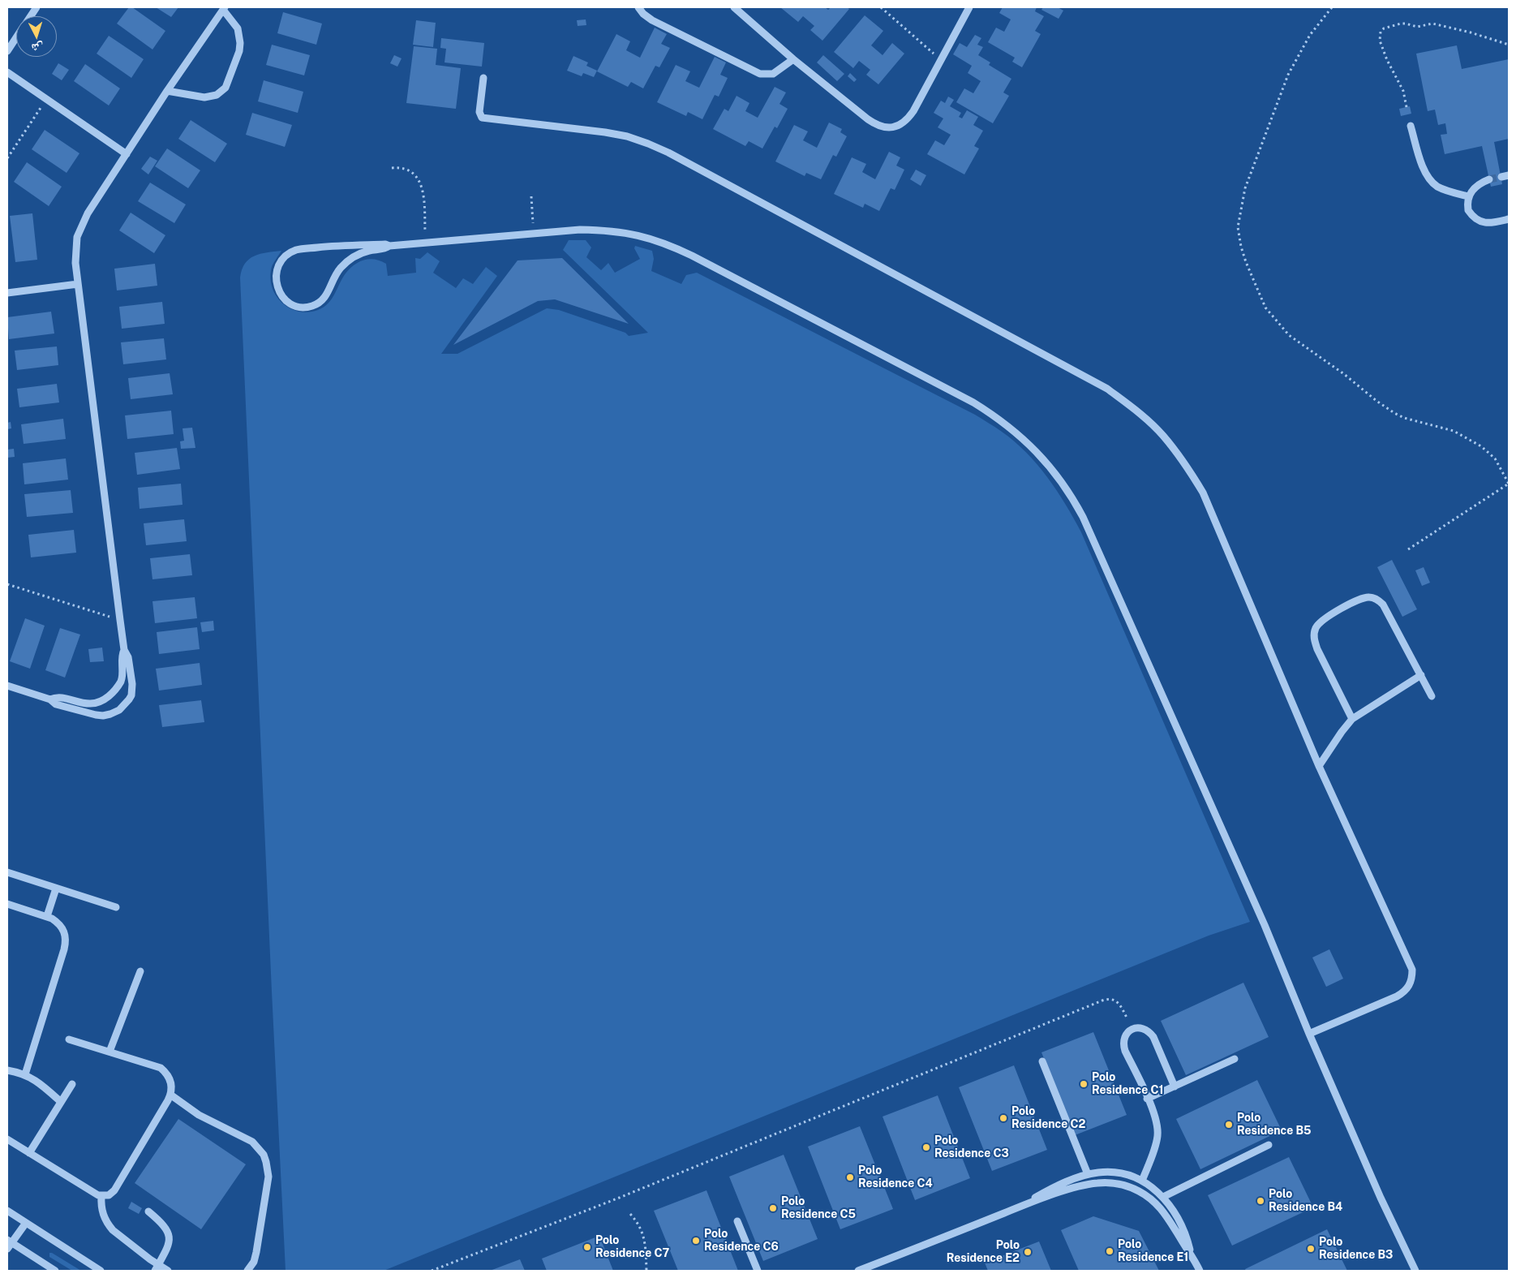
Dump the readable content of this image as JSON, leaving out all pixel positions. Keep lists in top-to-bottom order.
{
  "places": [
    "Polo Residence C1",
    "Polo Residence C2",
    "Polo Residence B5",
    "Polo Residence C3",
    "Polo Residence C4",
    "Polo Residence B4",
    "Polo Residence C5",
    "Polo Residence C6",
    "Polo Residence C7",
    "Polo Residence B3",
    "Polo Residence E1",
    "Polo Residence E2"
  ],
  "north": "bottom"
}
